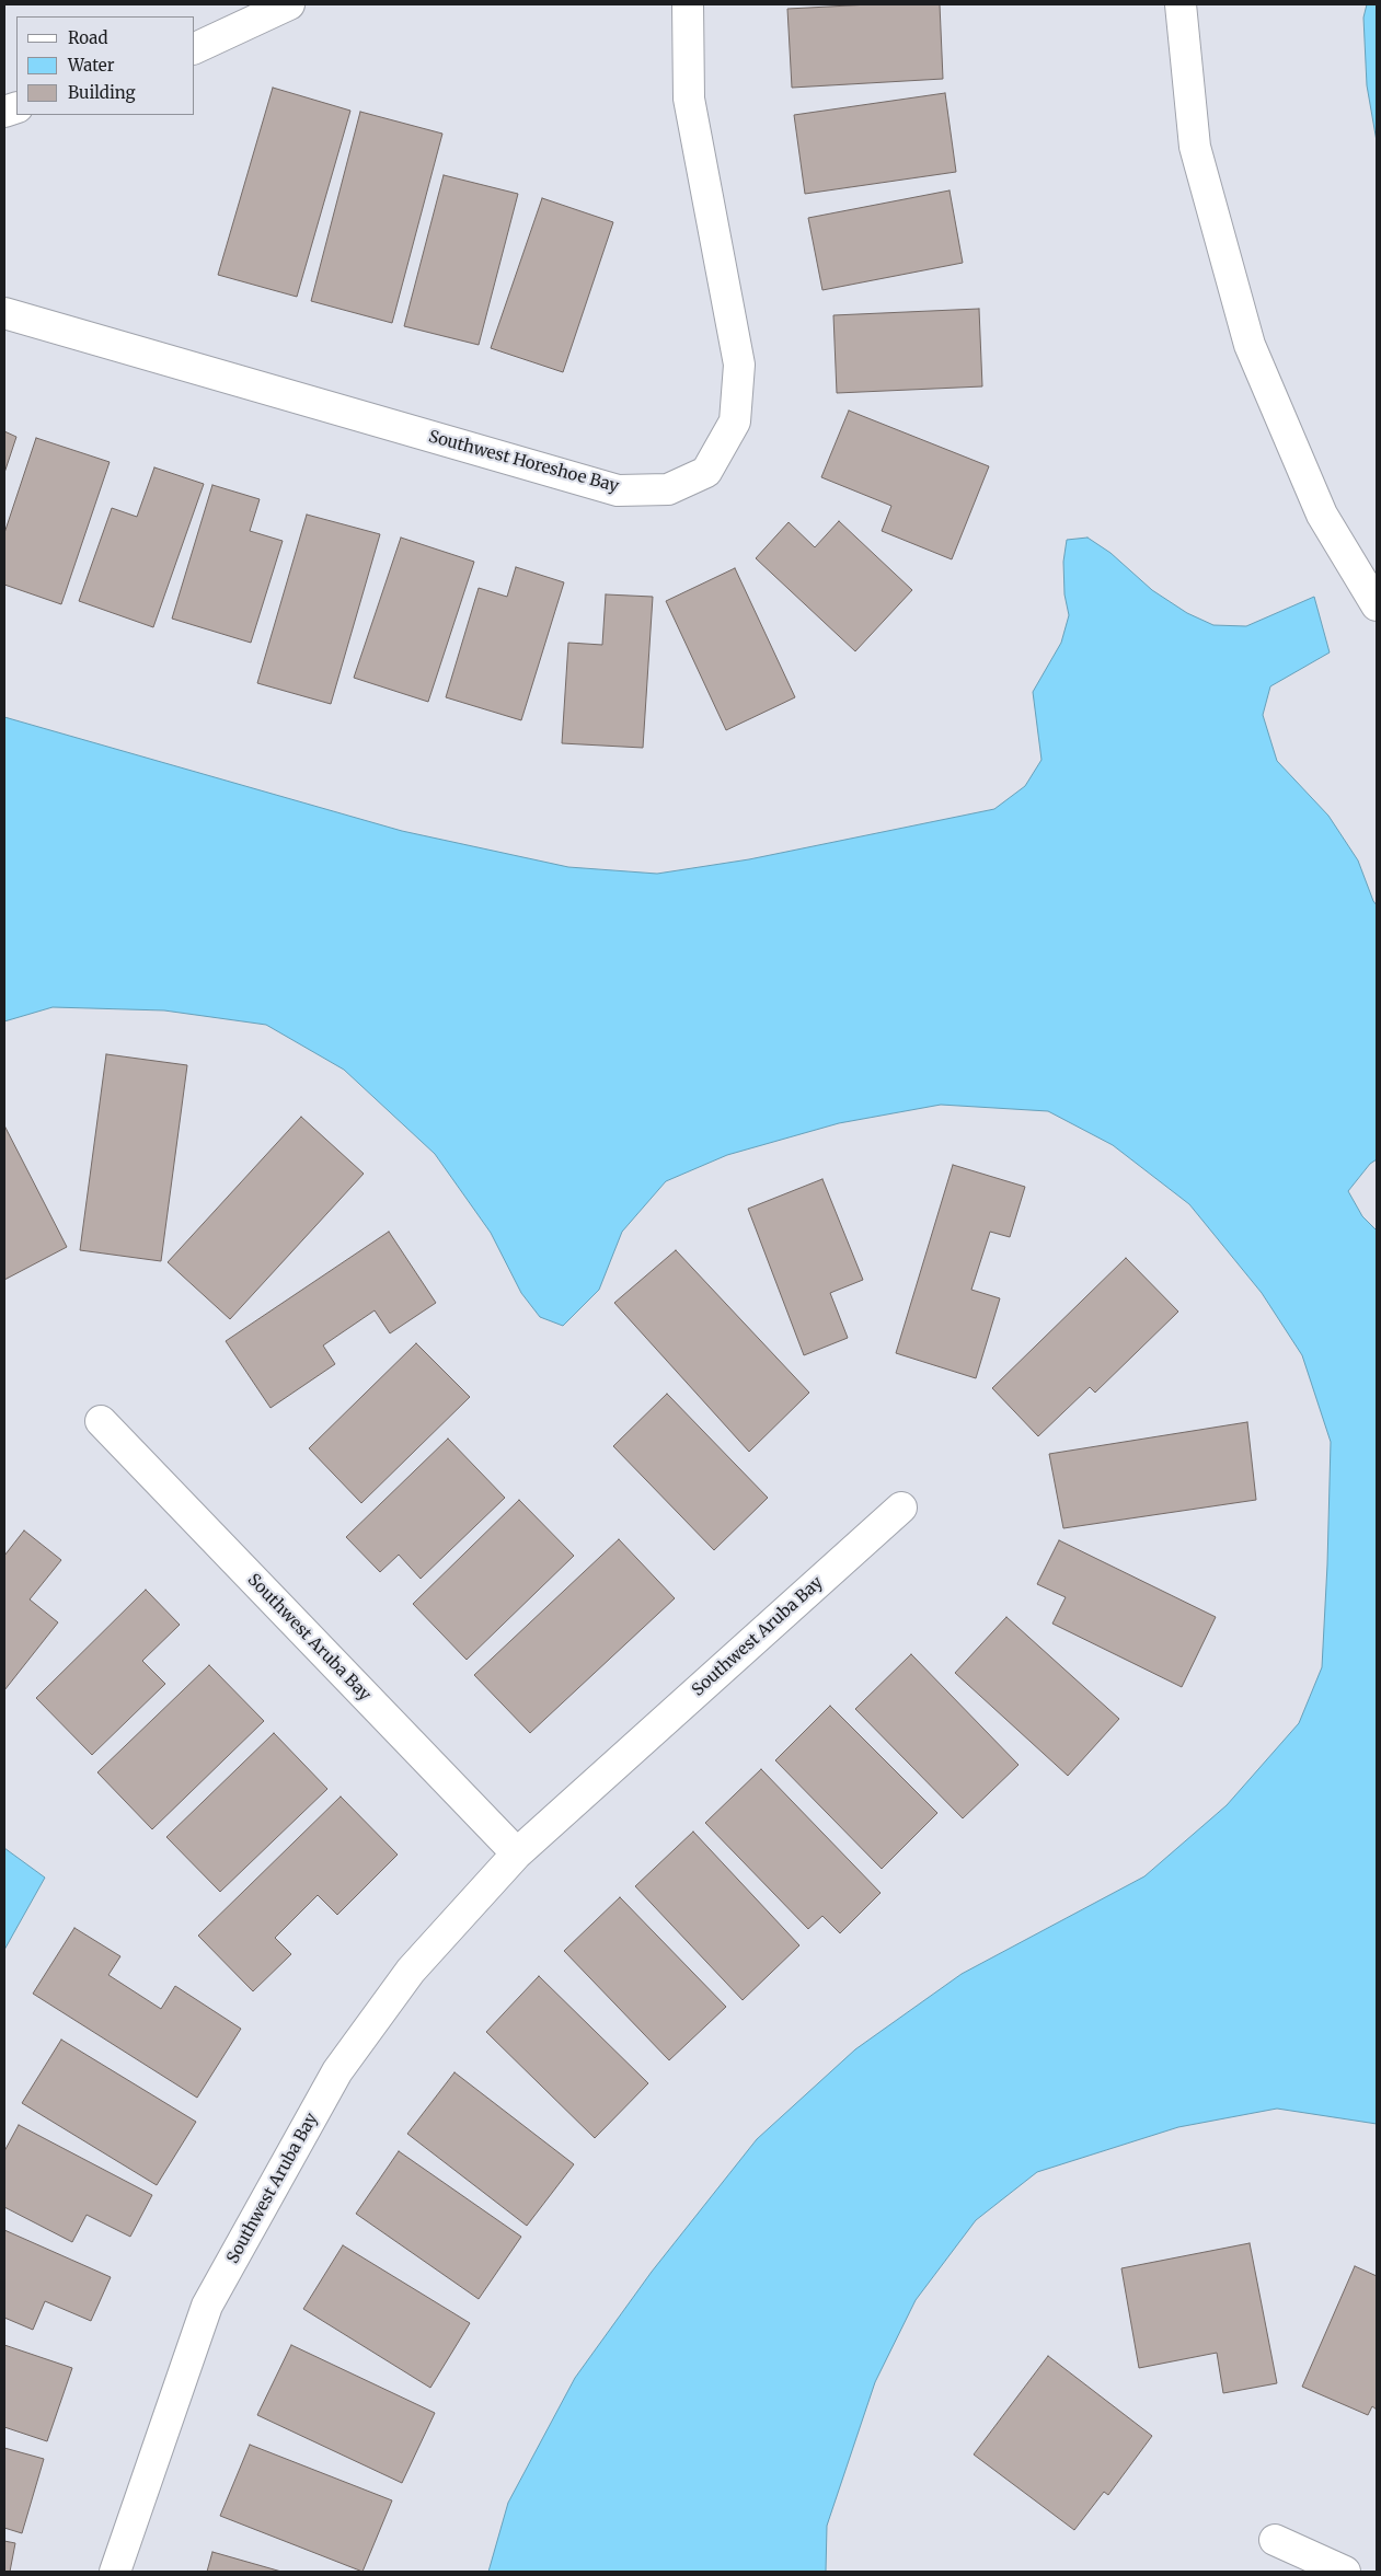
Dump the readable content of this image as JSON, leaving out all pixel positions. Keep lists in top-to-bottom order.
{
  "streets": {
    "street": ["Southwest Horeshoe Bay", "Southwest Aruba Bay"]
  },
  "legend": ["Road", "Water", "Building"]
}
